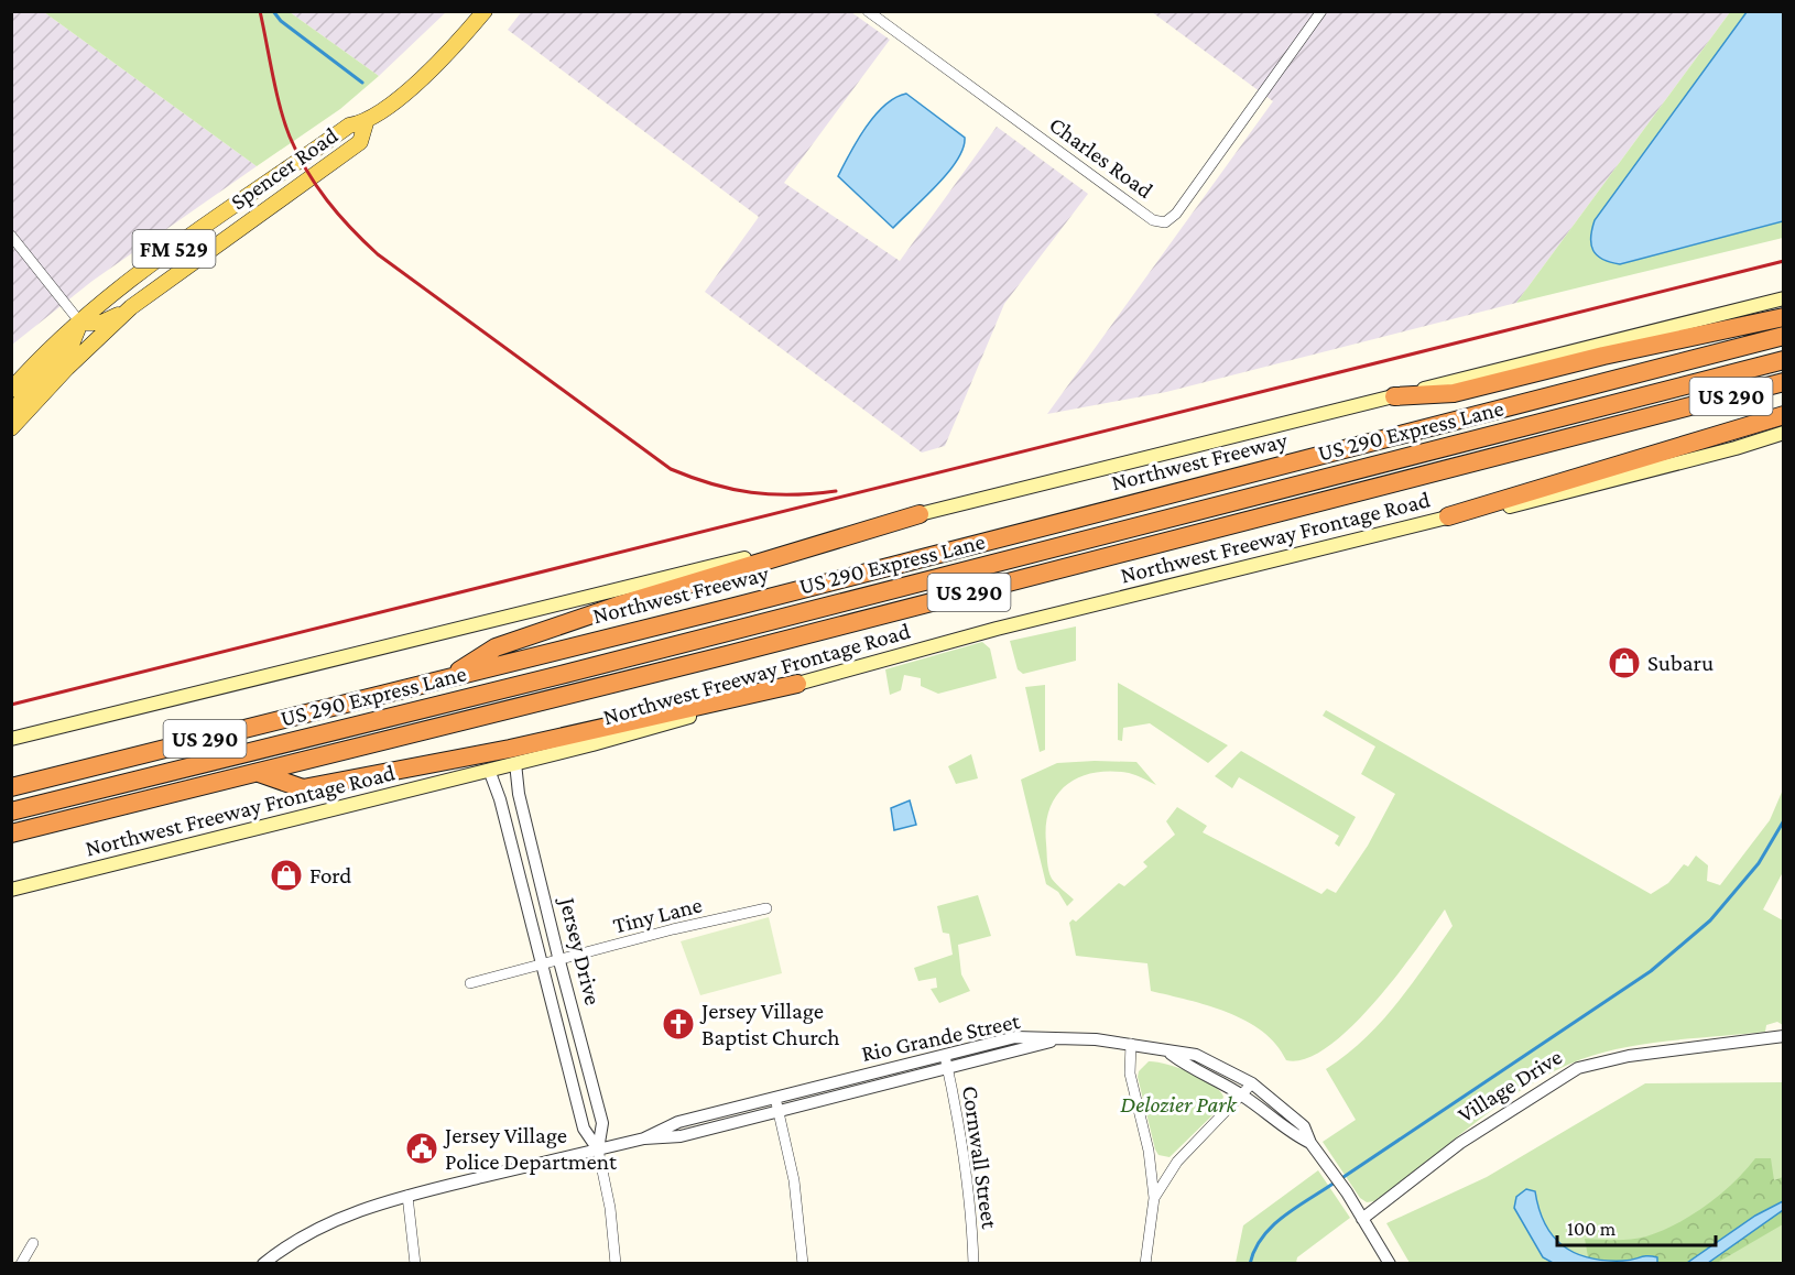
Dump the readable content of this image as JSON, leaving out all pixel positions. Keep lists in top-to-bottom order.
{
  "streets": {
    "highway": ["US 290", "US 290 Express Lane", "Northwest Freeway"],
    "main road": ["Spencer Road", "FM 529", "Northwest Freeway Frontage Road"],
    "street": [
      "Charles Road",
      "Tiny Lane",
      "Jersey Drive",
      "Rio Grande Street",
      "Village Drive",
      "Cornwall Street"
    ]
  },
  "crossings": [
    ["Northwest Freeway Frontage Road", "Jersey Drive"],
    ["Tiny Lane", "Jersey Drive"],
    ["Jersey Drive", "Rio Grande Street"],
    ["Rio Grande Street", "Village Drive"],
    ["Rio Grande Street", "Cornwall Street"]
  ],
  "parks": ["Delozier Park"],
  "places": {
    "shop": ["Subaru", "Ford"],
    "church": ["Jersey Village Baptist Church"],
    "public building": ["Jersey Village Police Department"]
  },
  "scale_bar": "100 m"
}
